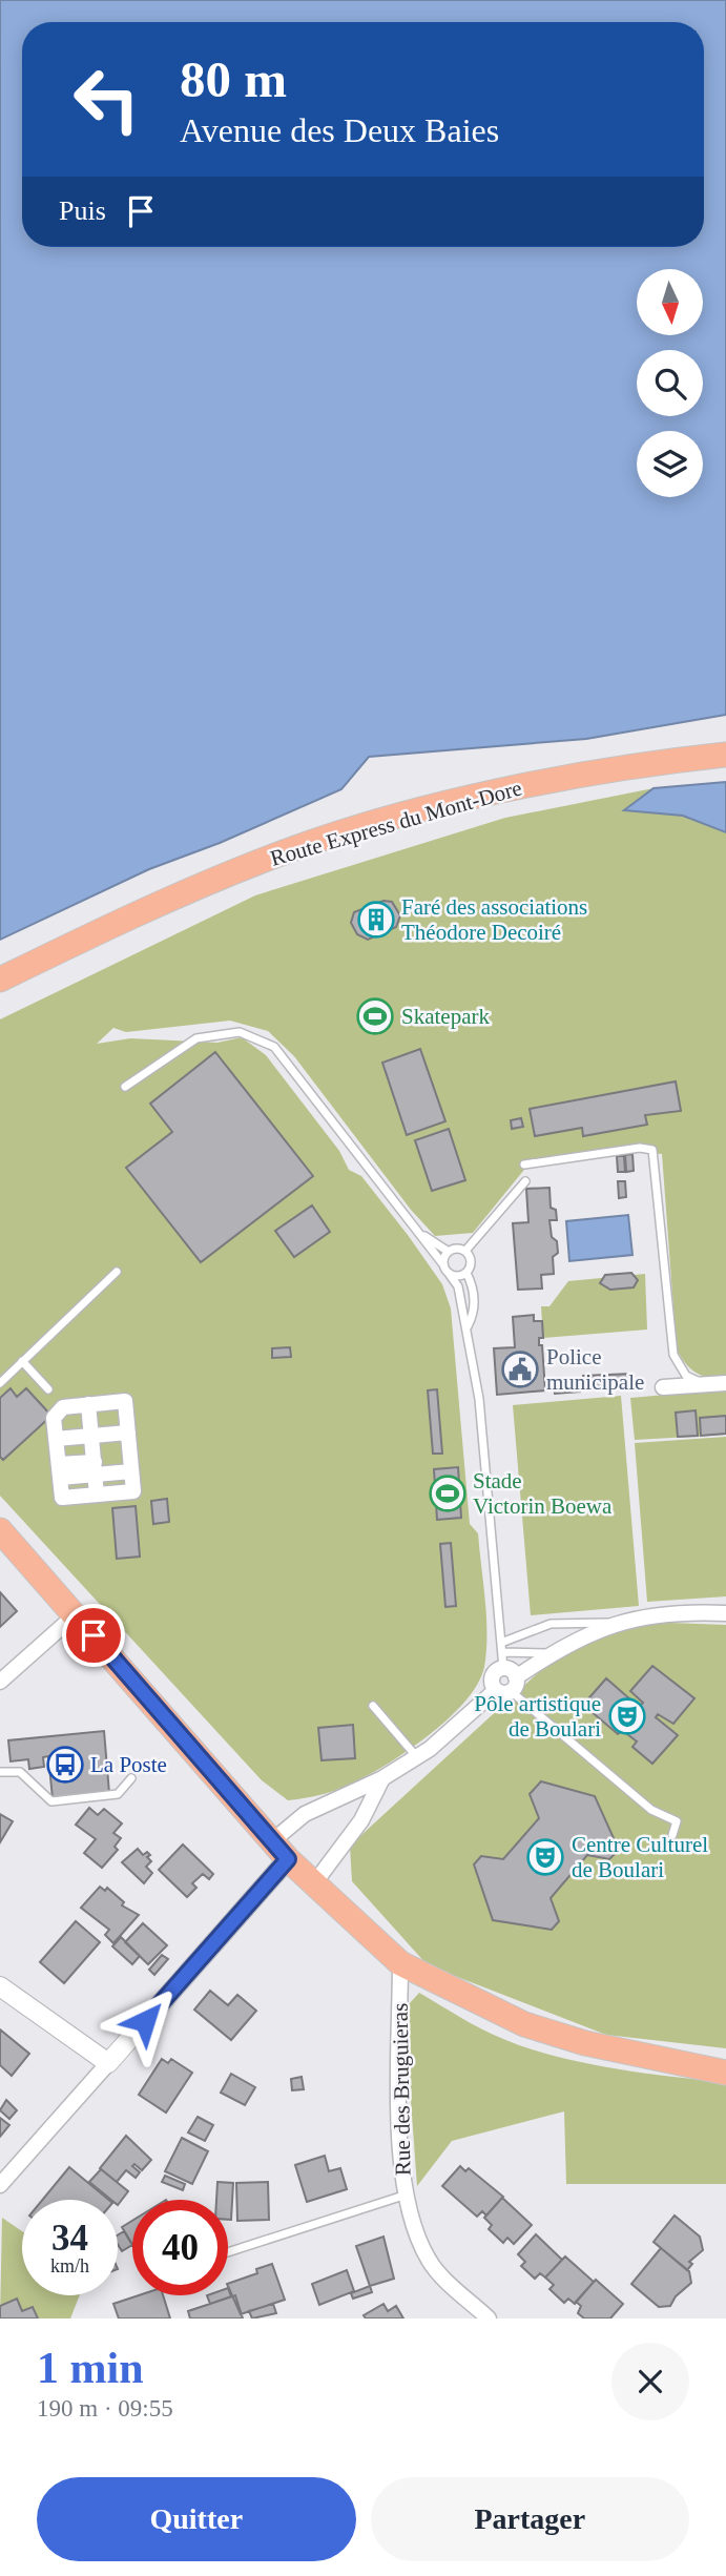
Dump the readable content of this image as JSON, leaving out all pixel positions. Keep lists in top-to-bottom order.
{
  "streets": {
    "main road": ["Route Express du Mont-Dore"],
    "street": ["Rue des Bruguieras"]
  },
  "places": {
    "building": ["Faré des associations Théodore Decoiré"],
    "sports": ["Skatepark", "Stade Victorin Boewa"],
    "public building": ["Police municipale"],
    "theatre": ["Pôle artistique de Boulari", "Centre Culturel de Boulari"],
    "bus stop": ["La Poste"]
  },
  "north": "bottom",
  "page": {
    "turn": ["80 m", "Avenue des Deux Baies"],
    "then": "Puis",
    "speed": "34 km/h",
    "limit": "40",
    "heading": ["1 min", "190 m · 09:55"],
    "buttons": ["Quitter", "Partager"]
  }
}
